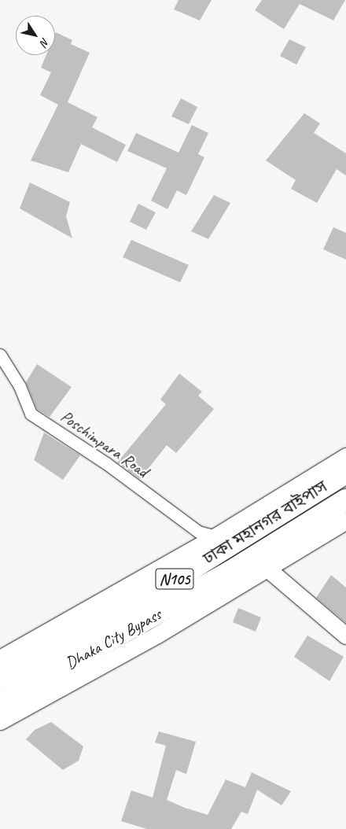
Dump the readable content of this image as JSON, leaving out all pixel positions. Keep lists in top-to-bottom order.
{
  "streets": {
    "highway": ["ঢাকা মহানগর বাইপাস", "N105", "Dhaka City Bypass"],
    "street": ["Poschimpara Road"]
  },
  "north": "bottom right"
}
